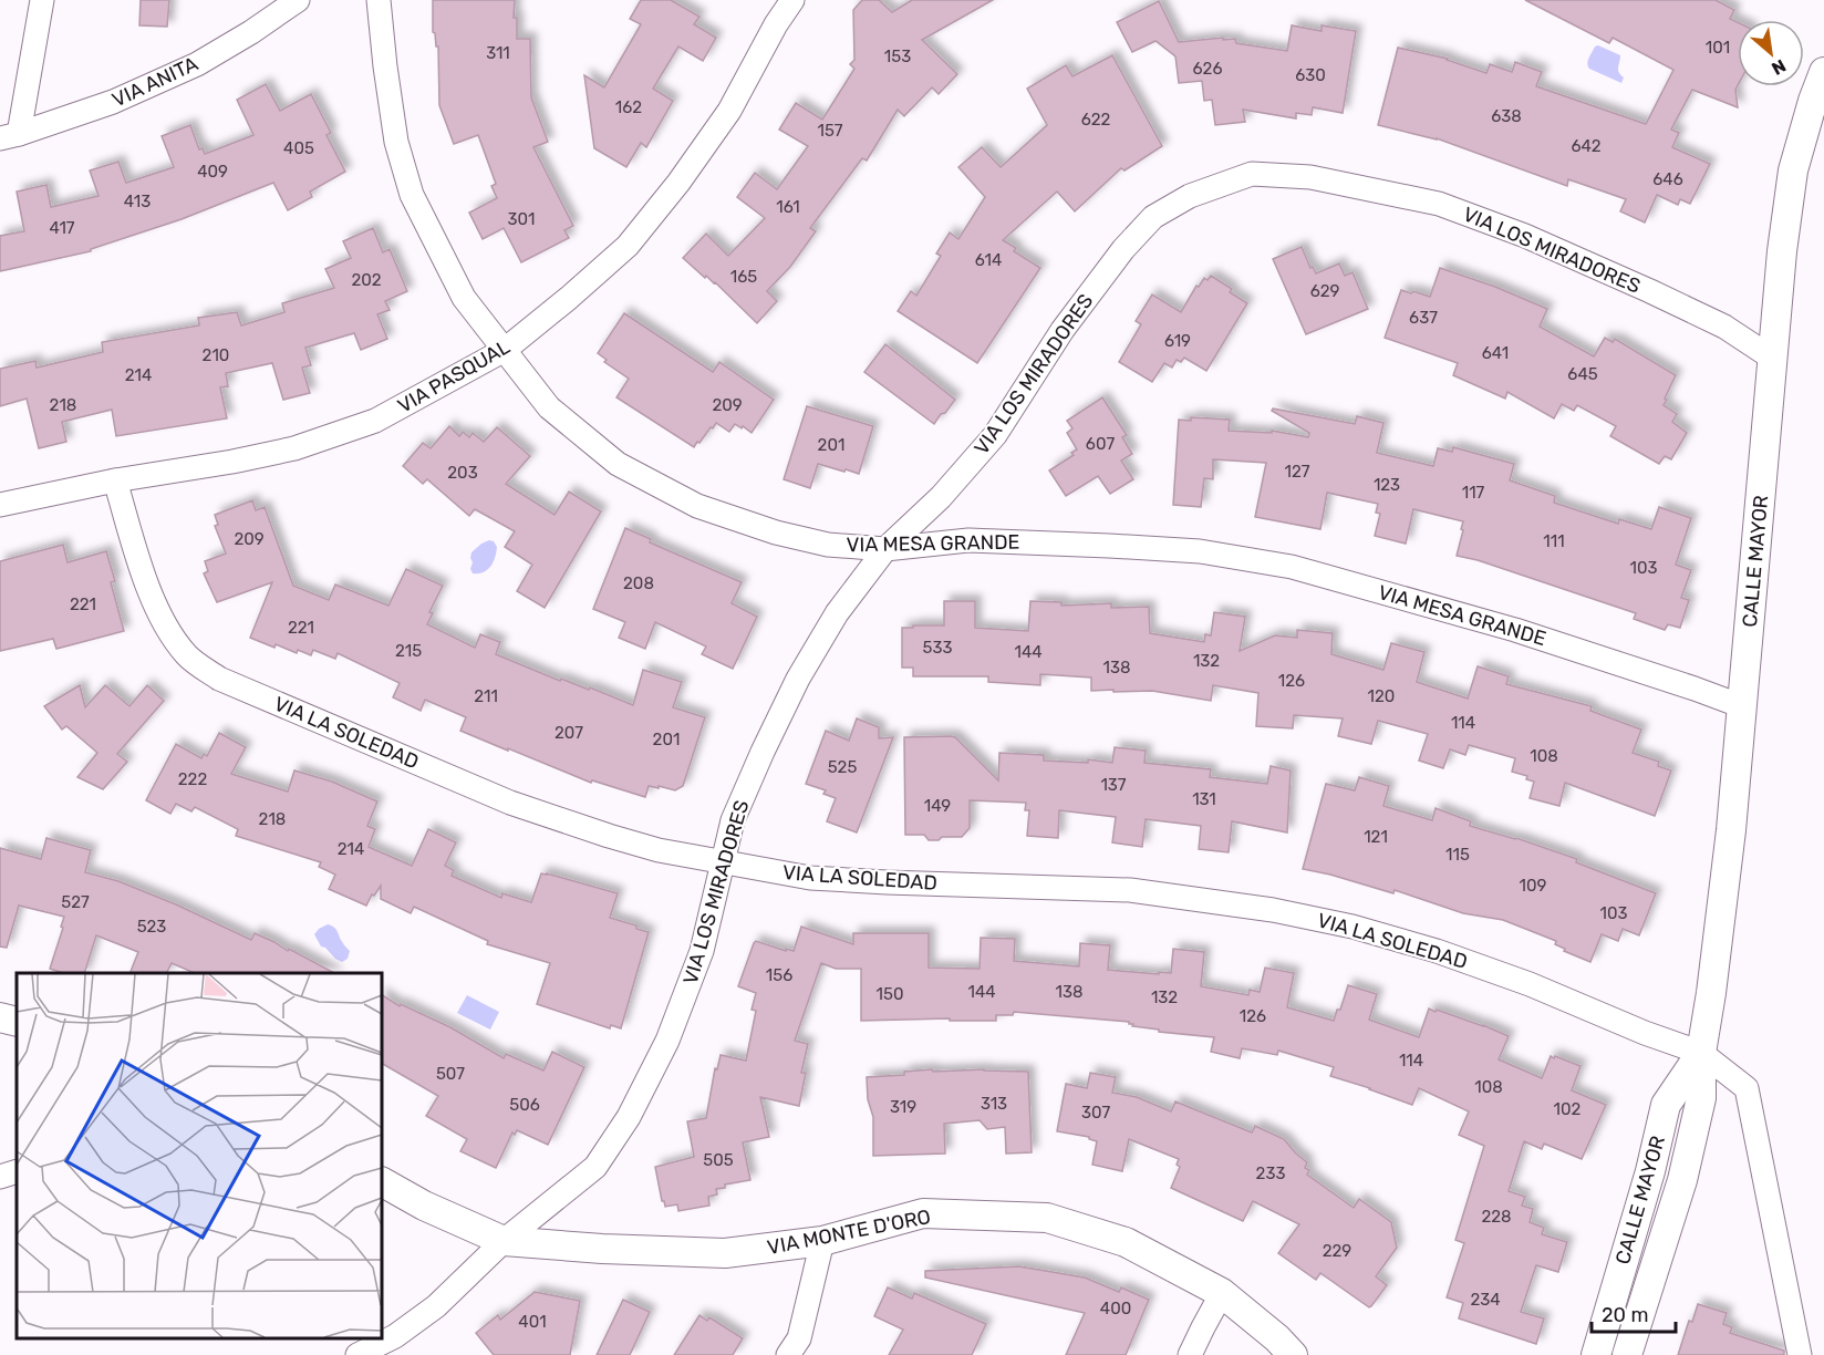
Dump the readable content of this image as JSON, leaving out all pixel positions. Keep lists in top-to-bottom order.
{
  "streets": {
    "street": [
      "VIA ANITA",
      "VIA LOS MIRADORES",
      "VIA PASQUAL",
      "VIA MESA GRANDE",
      "CALLE MAYOR",
      "VIA LA SOLEDAD",
      "VIA MONTE D'ORO"
    ]
  },
  "crossings": [
    ["VIA LOS MIRADORES", "VIA MESA GRANDE"],
    ["VIA LOS MIRADORES", "CALLE MAYOR"],
    ["VIA LOS MIRADORES", "VIA LA SOLEDAD"],
    ["VIA LOS MIRADORES", "VIA MONTE D'ORO"],
    ["VIA PASQUAL", "VIA MESA GRANDE"],
    ["VIA PASQUAL", "VIA LA SOLEDAD"],
    ["VIA MESA GRANDE", "CALLE MAYOR"],
    ["CALLE MAYOR", "VIA LA SOLEDAD"]
  ],
  "house_numbers": [
    "101",
    "311",
    "153",
    "626",
    "630",
    "162",
    "638",
    "622",
    "157",
    "642",
    "405",
    "409",
    "646",
    "413",
    "161",
    "301",
    "417",
    "614",
    "165",
    "202",
    "629",
    "637",
    "619",
    "641",
    "210",
    "645",
    "214",
    "218",
    "209",
    "607",
    "201",
    "127",
    "203",
    "123",
    "117",
    "209",
    "111",
    "103",
    "208",
    "221",
    "221",
    "533",
    "215",
    "144",
    "132",
    "138",
    "126",
    "211",
    "120",
    "114",
    "207",
    "201",
    "108",
    "525",
    "222",
    "137",
    "131",
    "149",
    "218",
    "121",
    "214",
    "115",
    "109",
    "527",
    "103",
    "523",
    "156",
    "144",
    "138",
    "150",
    "132",
    "126",
    "114",
    "507",
    "108",
    "313",
    "506",
    "319",
    "102",
    "307",
    "505",
    "233",
    "228",
    "229",
    "234",
    "400",
    "401"
  ],
  "scale_bar": "20 m",
  "north": "bottom right"
}
